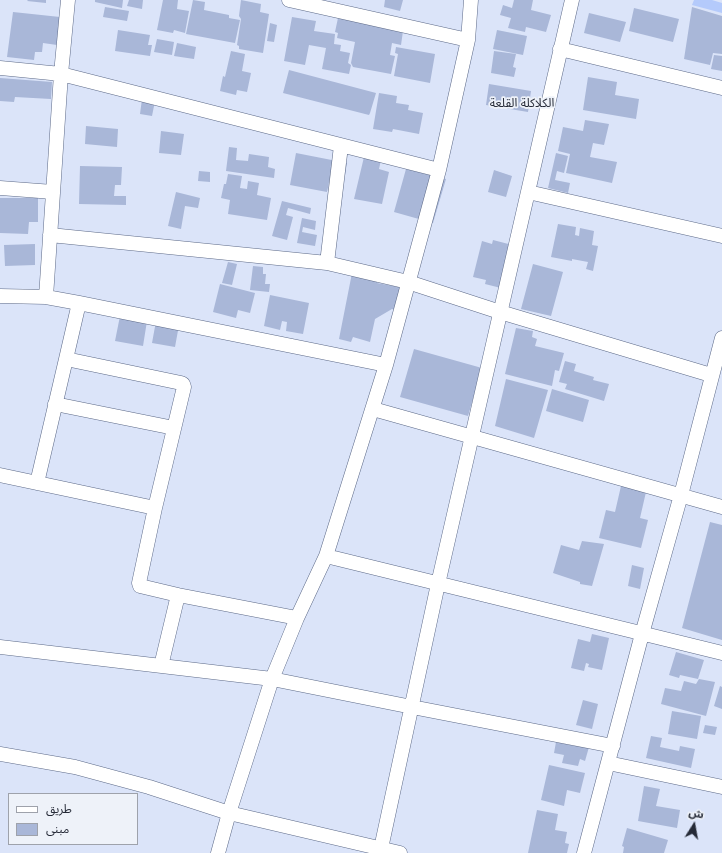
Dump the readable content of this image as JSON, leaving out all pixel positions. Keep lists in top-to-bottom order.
{
  "districts": ["الكلاكلة القلعة"],
  "legend": ["طريق", "مبنى"],
  "north": "top"
}
